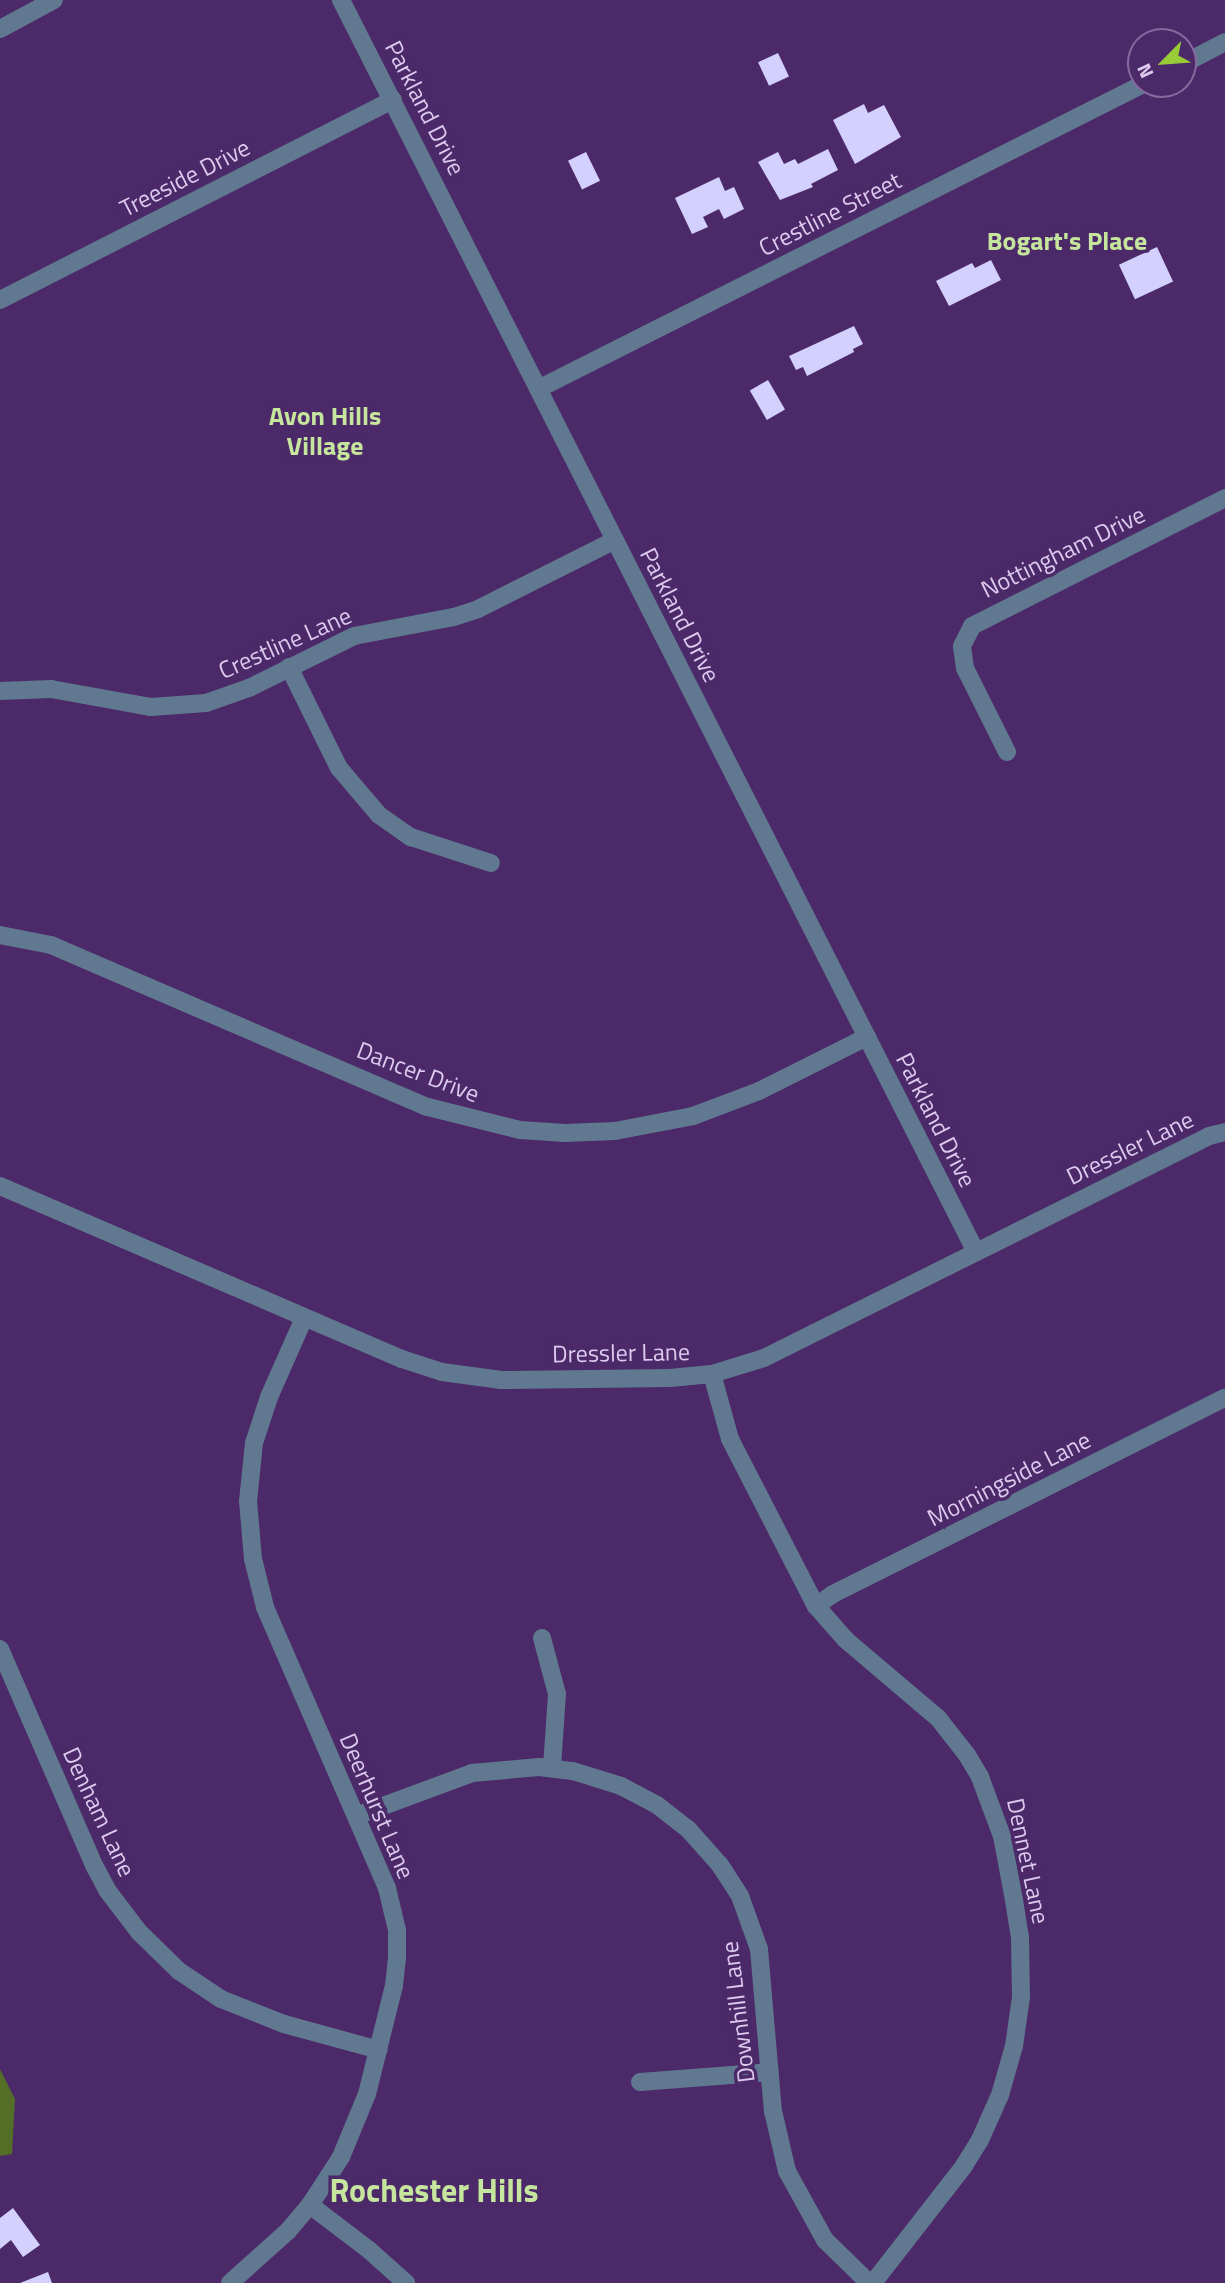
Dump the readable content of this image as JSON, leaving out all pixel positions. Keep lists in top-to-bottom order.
{
  "streets": {
    "street": [
      "Parkland Drive",
      "Treeside Drive",
      "Crestline Street",
      "Nottingham Drive",
      "Crestline Lane",
      "Dancer Drive",
      "Dressler Lane",
      "Morningside Lane",
      "Deerhurst Lane",
      "Denham Lane",
      "Dennet Lane",
      "Downhill Lane"
    ]
  },
  "crossings": [
    ["Parkland Drive", "Treeside Drive"],
    ["Parkland Drive", "Crestline Street"],
    ["Parkland Drive", "Crestline Lane"],
    ["Parkland Drive", "Dancer Drive"],
    ["Parkland Drive", "Dressler Lane"],
    ["Dressler Lane", "Deerhurst Lane"],
    ["Dressler Lane", "Dennet Lane"],
    ["Morningside Lane", "Dennet Lane"],
    ["Deerhurst Lane", "Denham Lane"],
    ["Deerhurst Lane", "Downhill Lane"],
    ["Dennet Lane", "Downhill Lane"]
  ],
  "districts": ["Bogart's Place", "Avon Hills Village", "Rochester Hills"],
  "north": "bottom left"
}
